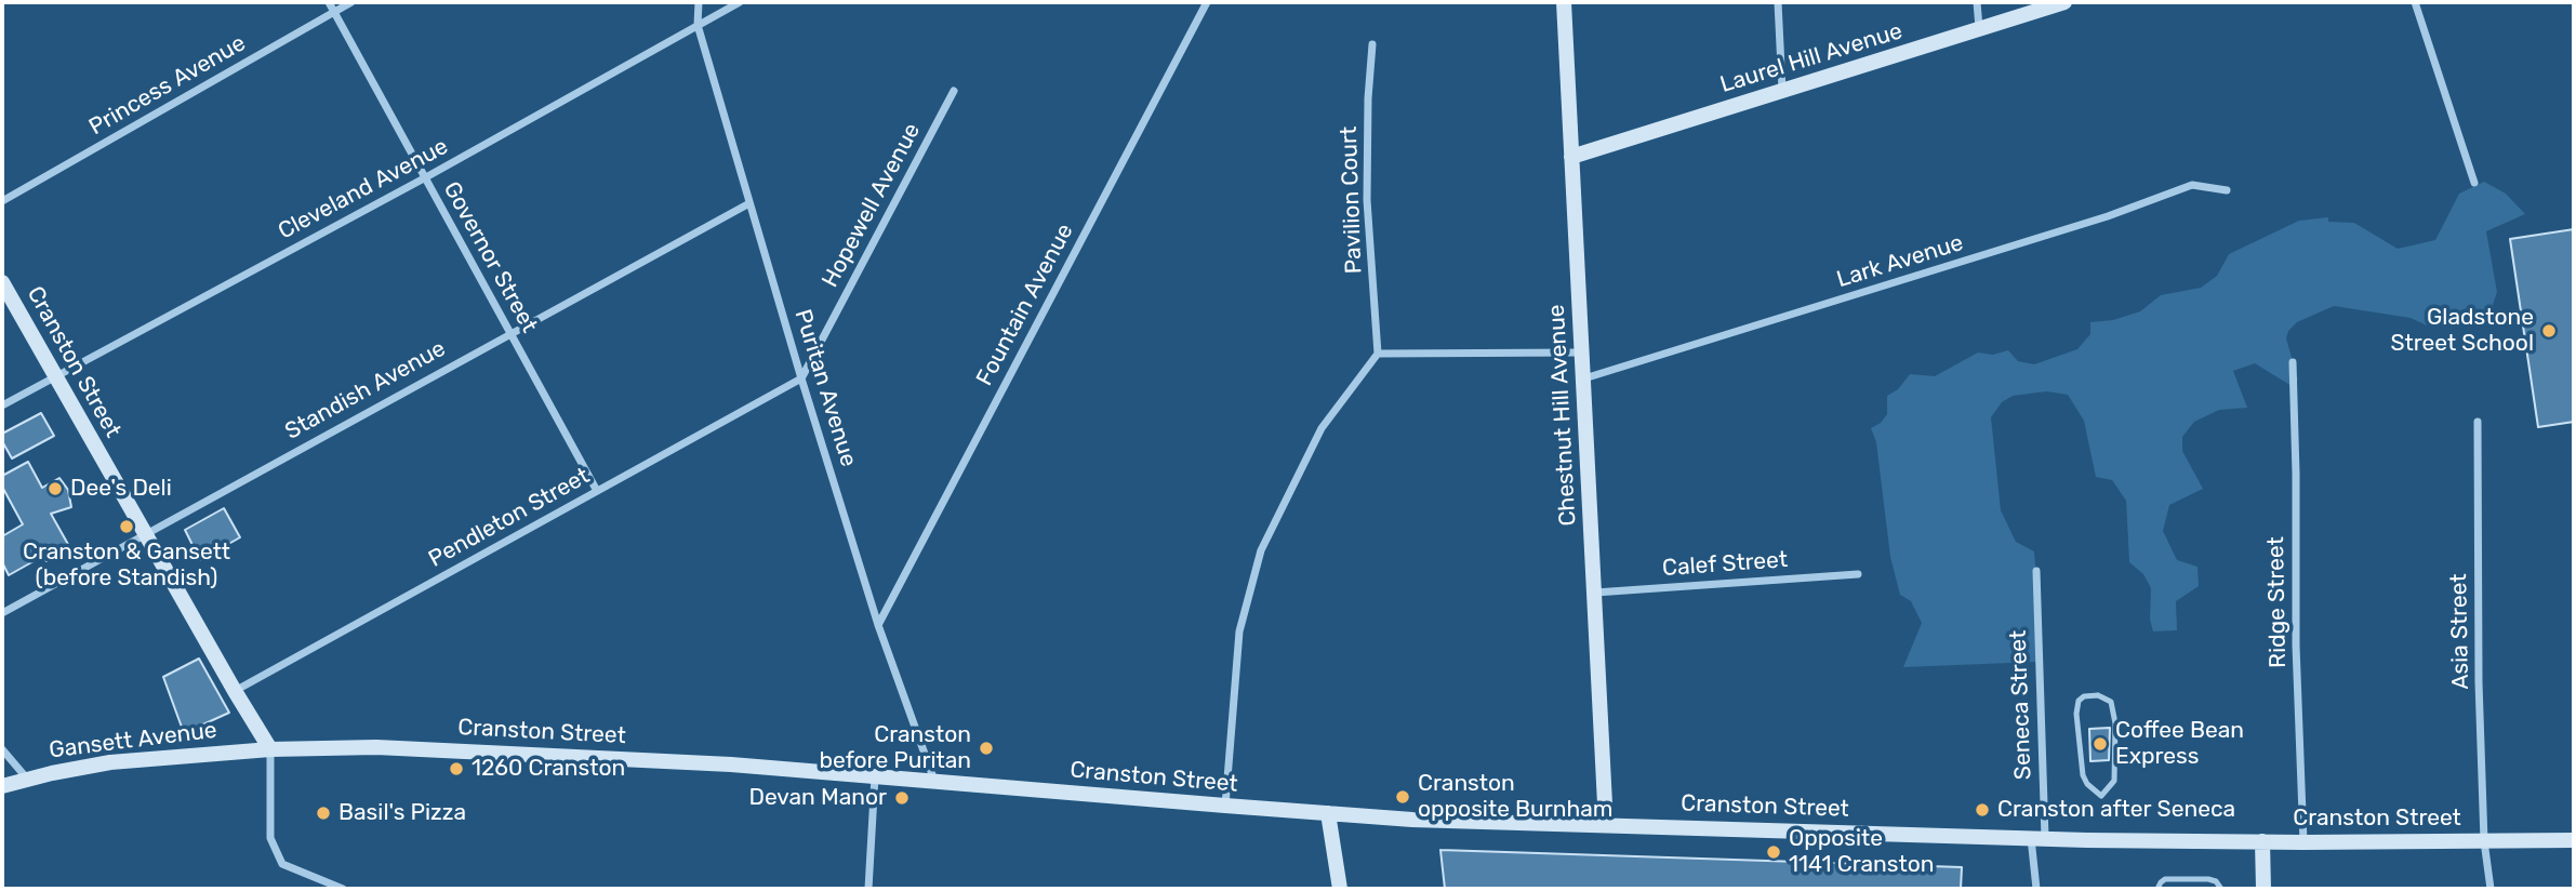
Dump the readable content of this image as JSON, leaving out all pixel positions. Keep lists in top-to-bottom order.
{
  "streets": {
    "main road": [
      "Laurel Hill Avenue",
      "Cranston Street",
      "Chestnut Hill Avenue",
      "Gansett Avenue"
    ],
    "street": [
      "Princess Avenue",
      "Cleveland Avenue",
      "Pavilion Court",
      "Hopewell Avenue",
      "Governor Street",
      "Lark Avenue",
      "Fountain Avenue",
      "Puritan Avenue",
      "Standish Avenue",
      "Pendleton Street",
      "Calef Street",
      "Ridge Street",
      "Asia Street",
      "Seneca Street"
    ]
  },
  "crossings": [
    ["Laurel Hill Avenue", "Chestnut Hill Avenue"],
    ["Princess Avenue", "Governor Street"],
    ["Cleveland Avenue", "Governor Street"],
    ["Cleveland Avenue", "Cranston Street"],
    ["Cleveland Avenue", "Puritan Avenue"],
    ["Hopewell Avenue", "Puritan Avenue"],
    ["Hopewell Avenue", "Pendleton Street"],
    ["Governor Street", "Standish Avenue"],
    ["Governor Street", "Pendleton Street"],
    ["Lark Avenue", "Chestnut Hill Avenue"],
    ["Fountain Avenue", "Puritan Avenue"],
    ["Cranston Street", "Puritan Avenue"],
    ["Cranston Street", "Standish Avenue"],
    ["Cranston Street", "Chestnut Hill Avenue"],
    ["Cranston Street", "Pendleton Street"],
    ["Cranston Street", "Ridge Street"],
    ["Cranston Street", "Asia Street"],
    ["Cranston Street", "Seneca Street"],
    ["Cranston Street", "Gansett Avenue"],
    ["Puritan Avenue", "Standish Avenue"],
    ["Puritan Avenue", "Pendleton Street"],
    ["Chestnut Hill Avenue", "Calef Street"]
  ],
  "places": [
    "Gladstone Street School",
    "Dee's Deli",
    "Cranston & Gansett (before Standish)",
    "Coffee Bean Express",
    "Cranston before Puritan",
    "1260 Cranston",
    "Cranston opposite Burnham",
    "Devan Manor",
    "Cranston after Seneca",
    "Basil's Pizza",
    "Opposite 1141 Cranston"
  ]
}
